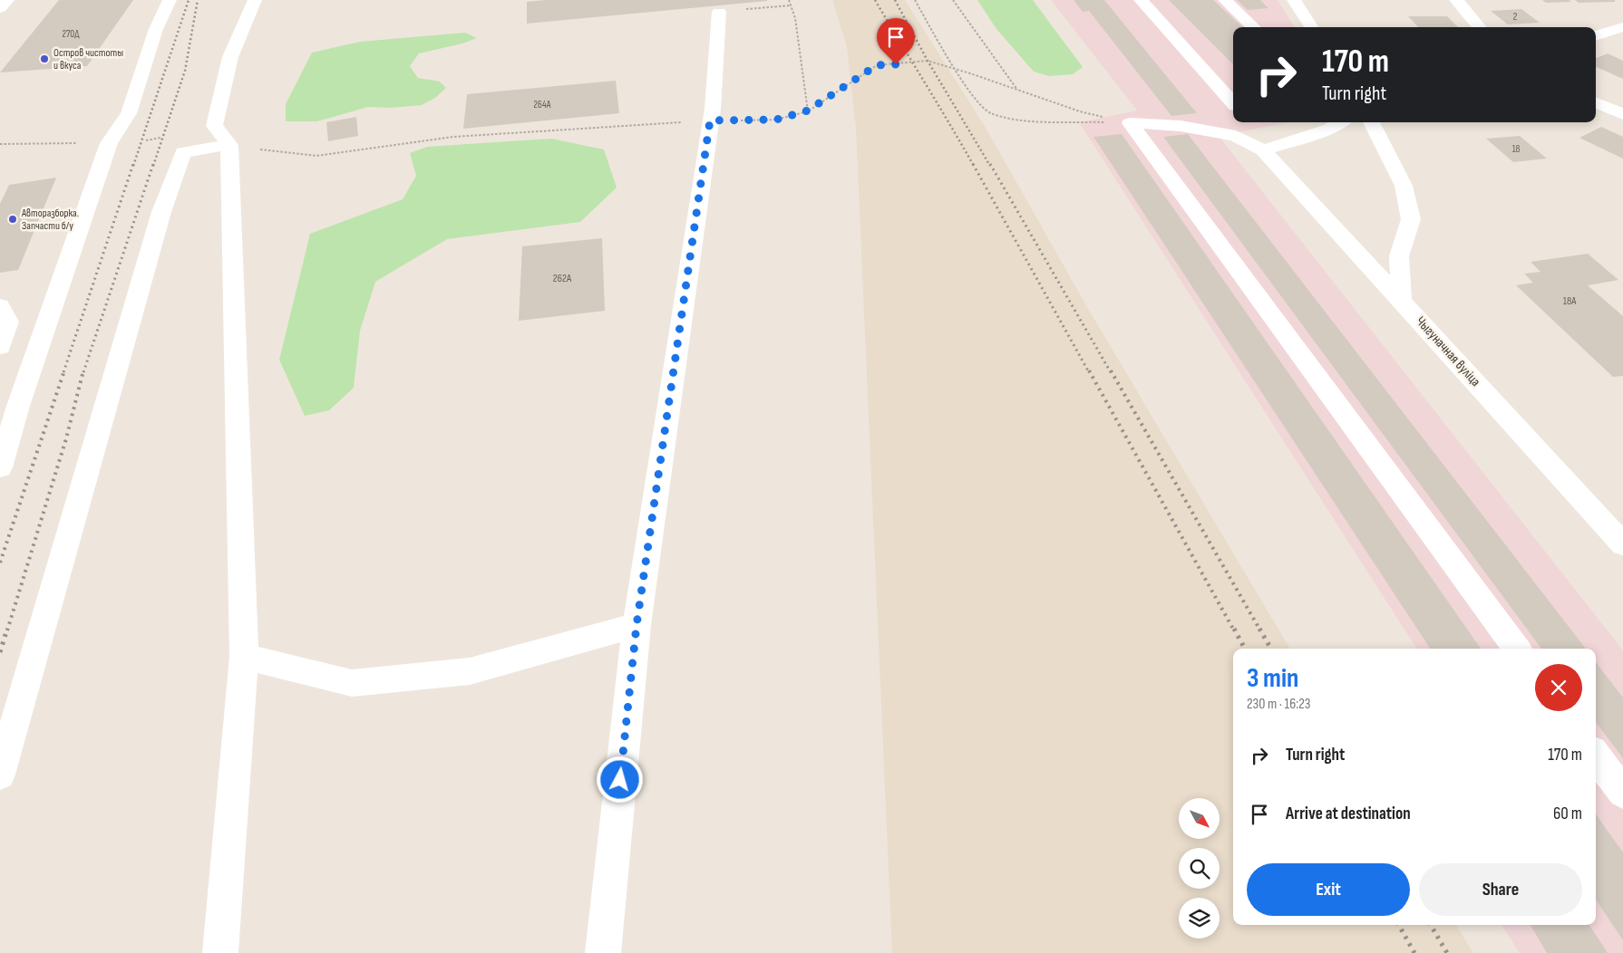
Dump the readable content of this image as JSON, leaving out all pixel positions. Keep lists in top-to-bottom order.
{
  "streets": {
    "street": ["Чыгуначная вуліца"]
  },
  "places": ["Остров чистоты и вкуса", "Авторазборка. Запчасти б/у"],
  "house_numbers": [
    "2",
    "270Д",
    "264А",
    "18",
    "262А",
    "18А"
  ],
  "north": "bottom right",
  "page": {
    "turn": ["170 m", "Turn right"],
    "heading": ["3 min", "230 m · 16:23"],
    "list": [
      {
        "name": "Turn right",
        "value": "170 m"
      },
      {
        "name": "Arrive at destination",
        "value": "60 m"
      }
    ],
    "buttons": ["Exit", "Share"]
  }
}
